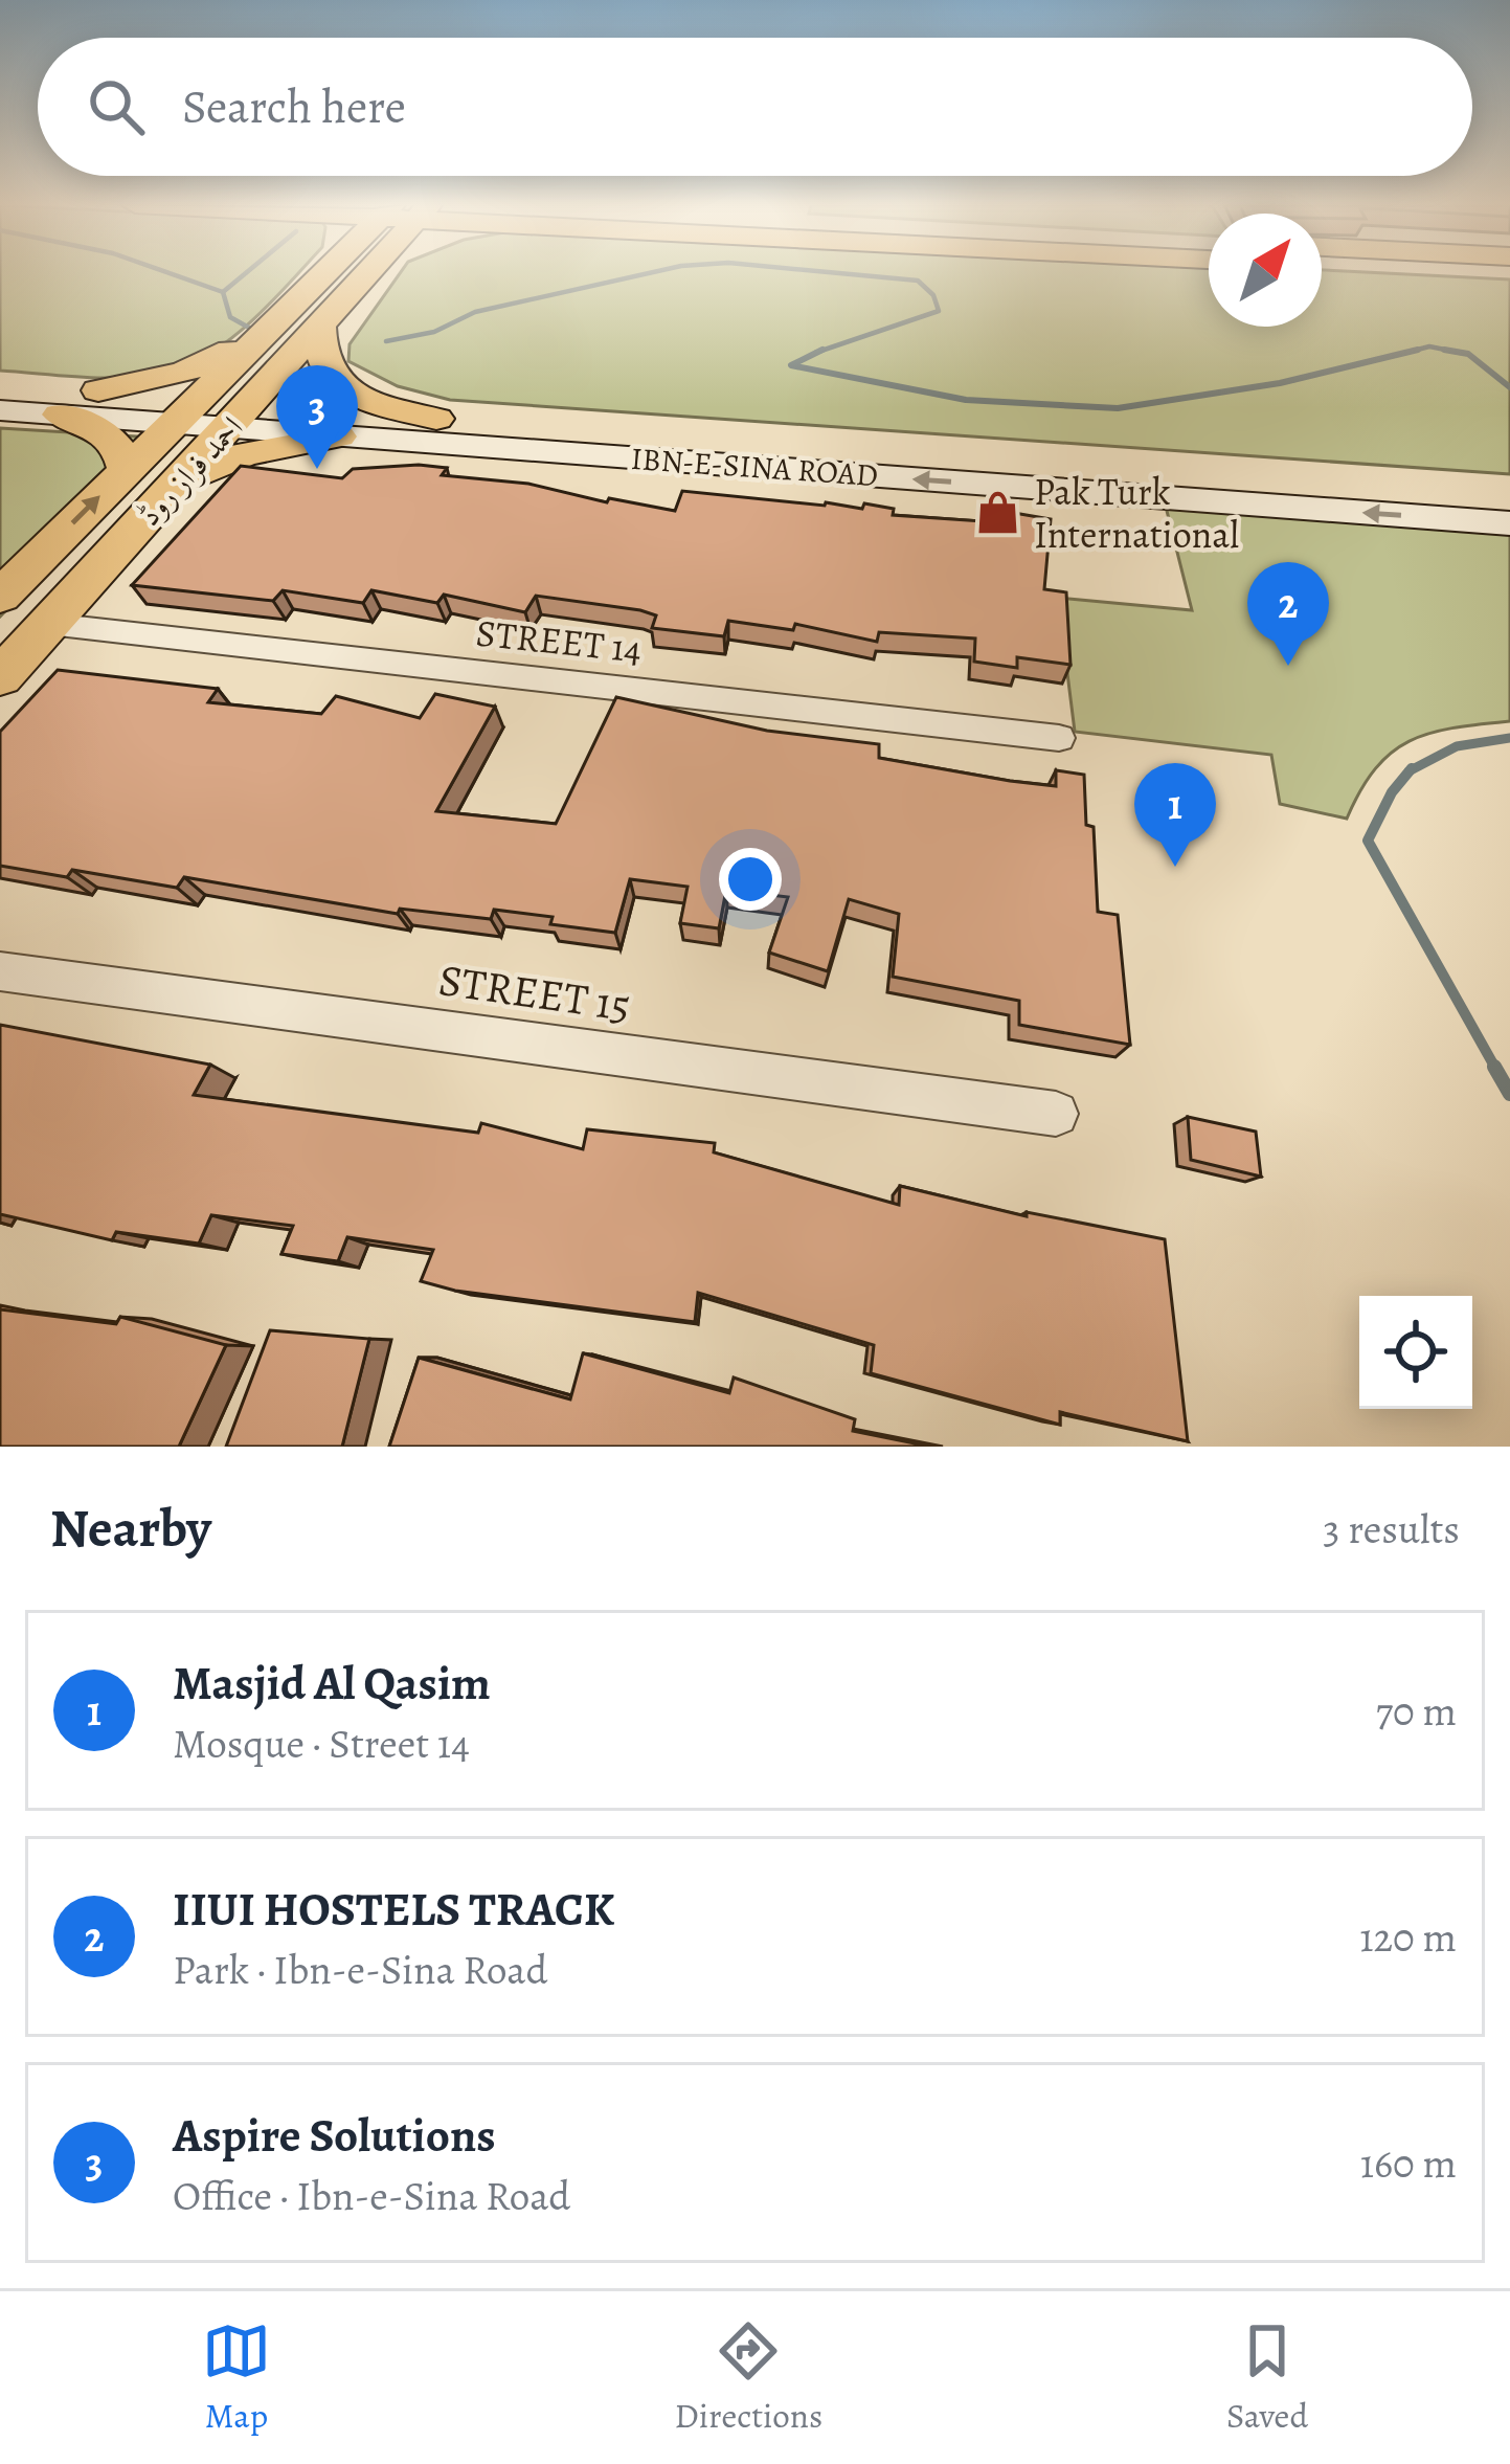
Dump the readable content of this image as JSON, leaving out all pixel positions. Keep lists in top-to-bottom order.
{
  "streets": {
    "main road": ["IBN-E-SINA ROAD", "احمد فراز روڈ"],
    "street": ["STREET 14", "STREET 15"]
  },
  "crossings": [
    ["IBN-E-SINA ROAD", "احمد فراز روڈ"],
    ["احمد فراز روڈ", "STREET 14"]
  ],
  "places": {
    "shop": ["Pak Turk International"]
  },
  "north": "top right",
  "page": {
    "search": "Search here",
    "pins": ["3", "2", "1"],
    "heading": ["Nearby", "3 results"],
    "list": [
      {
        "mark": "1",
        "name": "Masjid Al Qasim",
        "note": "Mosque · Street 14",
        "value": "70 m"
      },
      {
        "mark": "2",
        "name": "IIUI HOSTELS TRACK",
        "note": "Park · Ibn-e-Sina Road",
        "value": "120 m"
      },
      {
        "mark": "3",
        "name": "Aspire Solutions",
        "note": "Office · Ibn-e-Sina Road",
        "value": "160 m"
      }
    ],
    "nav": ["Map", "Directions", "Saved"]
  }
}
